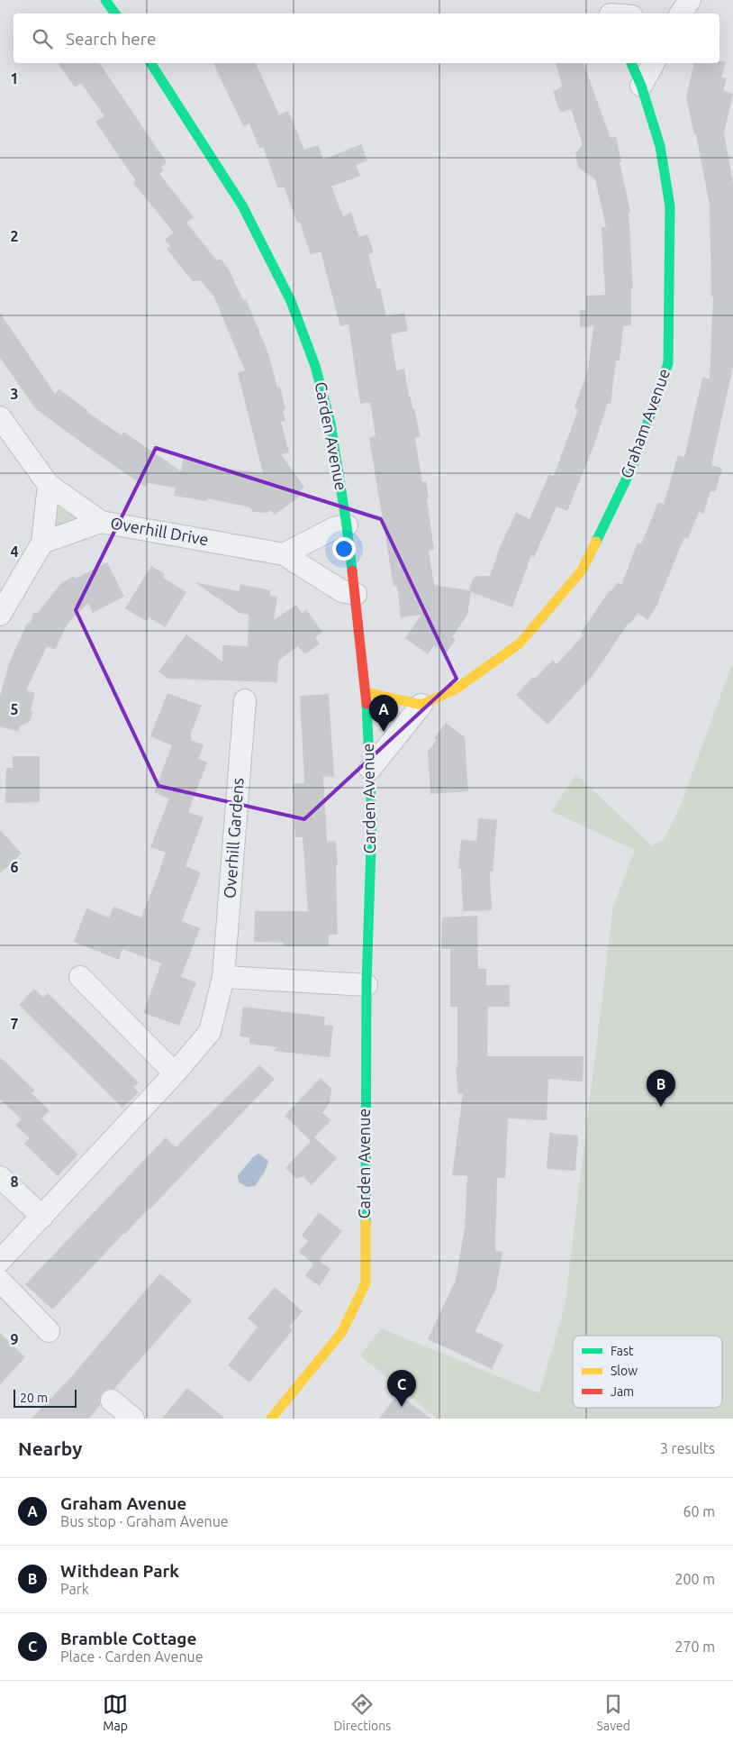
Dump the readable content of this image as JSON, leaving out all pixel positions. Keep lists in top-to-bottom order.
{
  "streets": {
    "street": [
      "Graham Avenue",
      "Carden Avenue",
      "Overhill Drive",
      "Overhill Gardens"
    ]
  },
  "crossings": [
    ["Graham Avenue", "Carden Avenue"],
    ["Carden Avenue", "Overhill Drive"]
  ],
  "legend": ["Fast", "Slow", "Jam"],
  "scale_bar": "20 m",
  "page": {
    "search": "Search here",
    "pins": ["A", "B", "C"],
    "scale": "20 m",
    "heading": ["Nearby", "3 results"],
    "list": [
      {
        "mark": "A",
        "name": "Graham Avenue",
        "note": "Bus stop · Graham Avenue",
        "value": "60 m"
      },
      {
        "mark": "B",
        "name": "Withdean Park",
        "note": "Park",
        "value": "200 m"
      },
      {
        "mark": "C",
        "name": "Bramble Cottage",
        "note": "Place · Carden Avenue",
        "value": "270 m"
      }
    ],
    "nav": ["Map", "Directions", "Saved"]
  },
  "grid": {
    "rows": [
      "1",
      "2",
      "3",
      "4",
      "5",
      "6",
      "7",
      "8",
      "9"
    ]
  }
}
